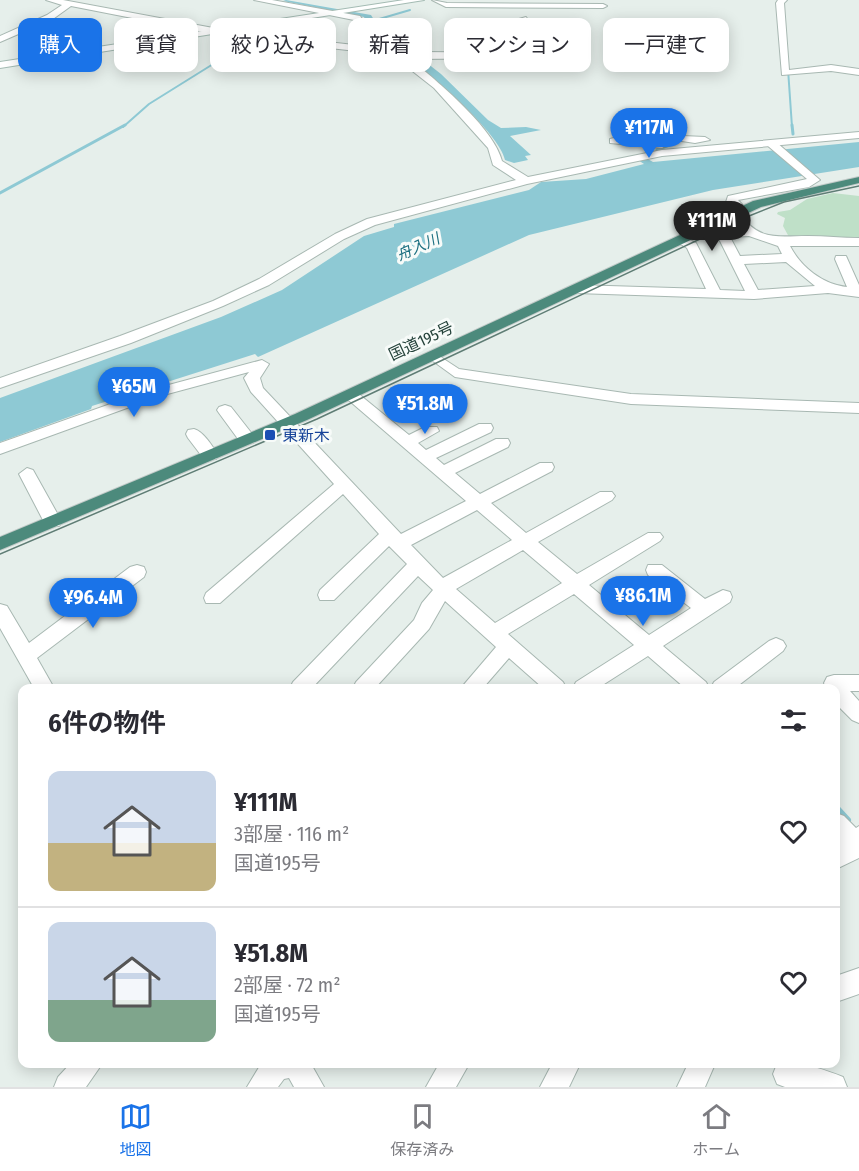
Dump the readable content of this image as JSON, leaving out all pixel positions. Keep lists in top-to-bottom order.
{
  "streets": {
    "highway": ["国道195号"]
  },
  "water": ["舟入川"],
  "places": {
    "transit": ["東新木"]
  },
  "page": {
    "chip": [
      "購入",
      "賃貸",
      "絞り込み",
      "新着",
      "マンション",
      "一戸建て"
    ],
    "price": [
      "¥117M",
      "¥111M",
      "¥65M",
      "¥51.8M",
      "¥86.1M",
      "¥96.4M"
    ],
    "heading": "6件の物件",
    "list": [
      {
        "name": "¥111M",
        "note": "3部屋 · 116 m² · 国道195号"
      },
      {
        "name": "¥51.8M",
        "note": "2部屋 · 72 m² · 国道195号"
      }
    ],
    "tabs": ["地図", "保存済み", "ホーム"]
  }
}
